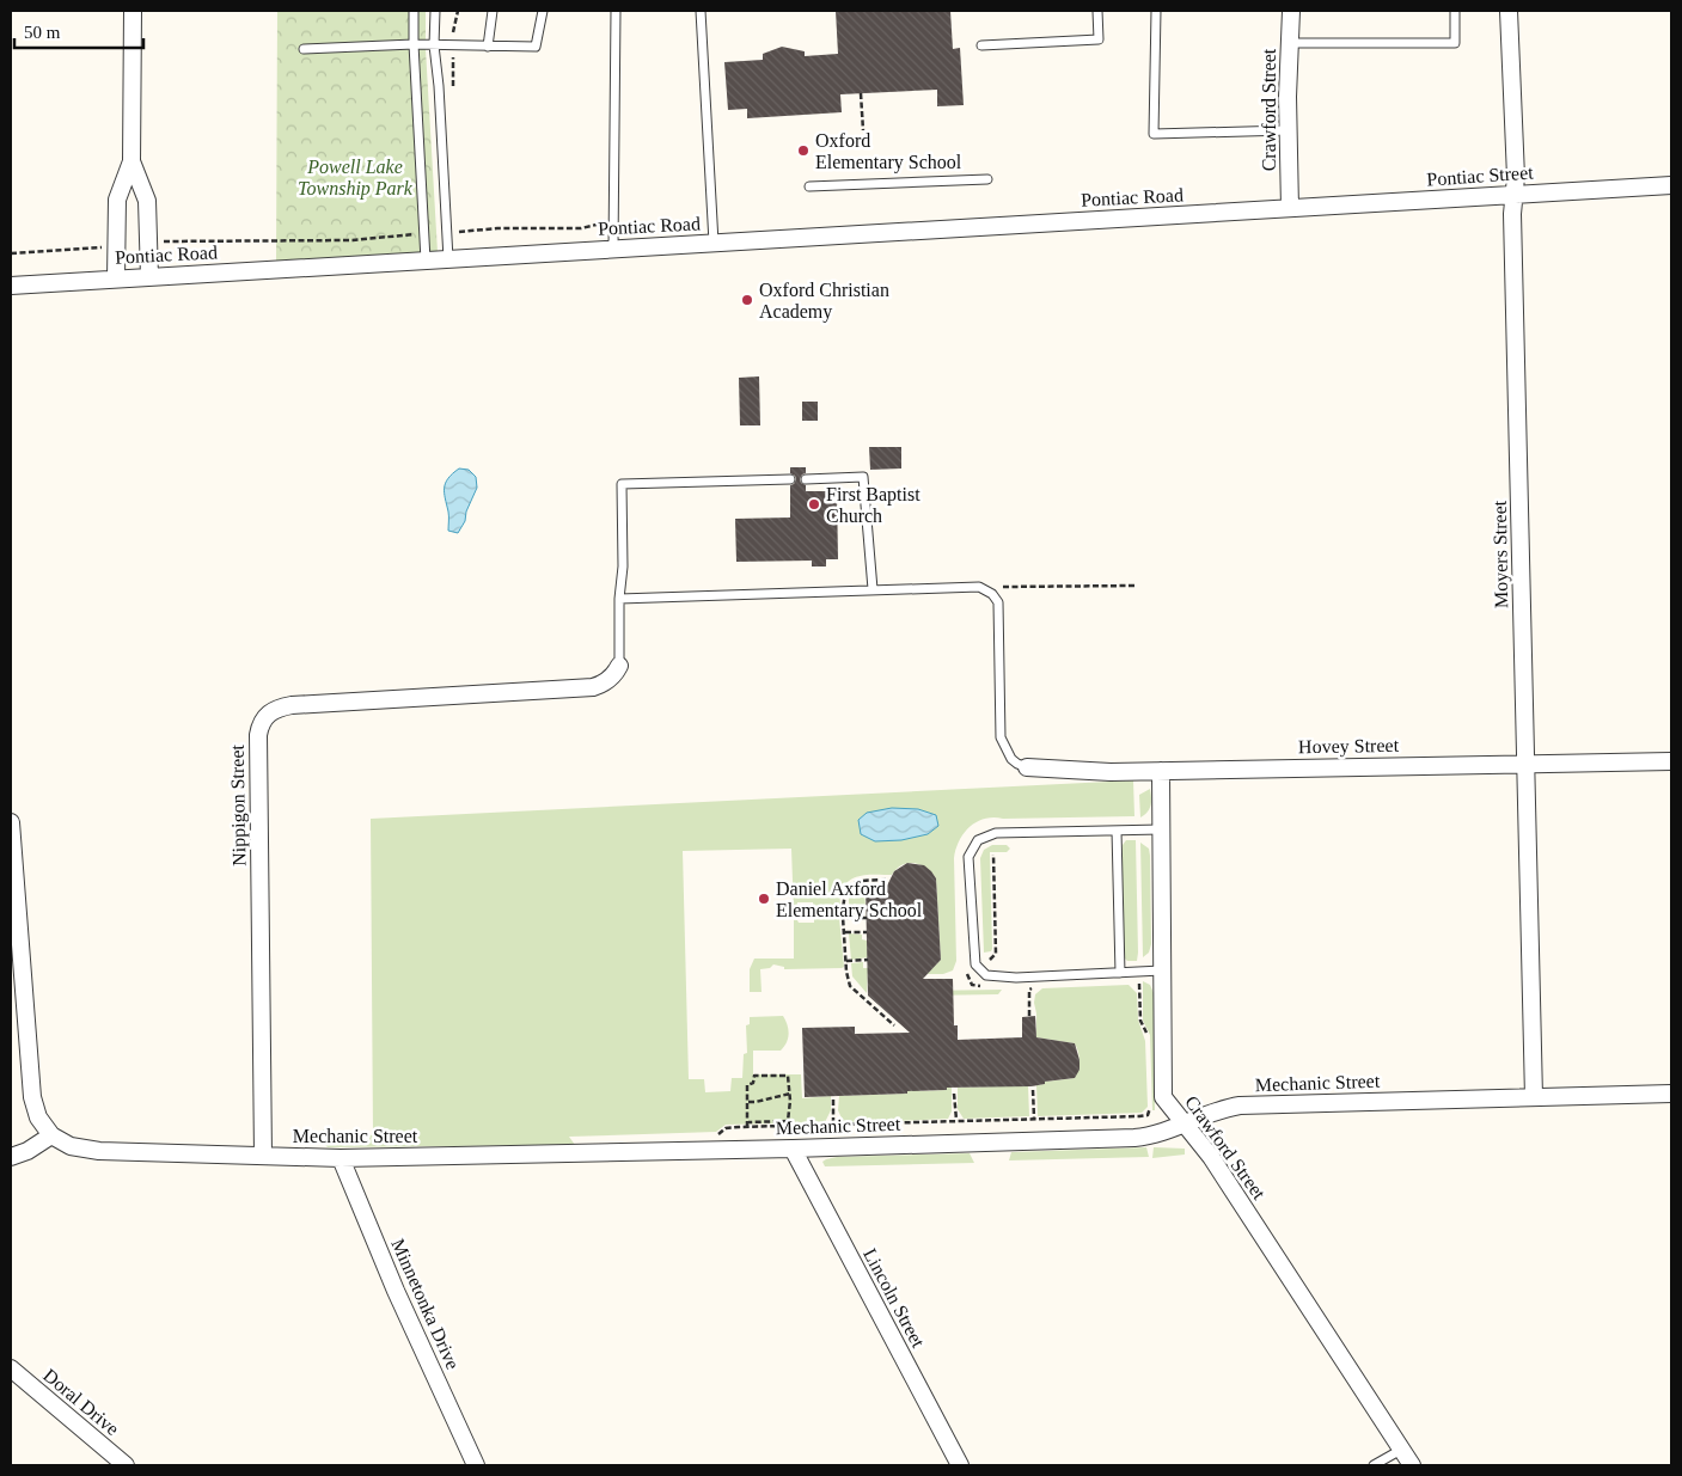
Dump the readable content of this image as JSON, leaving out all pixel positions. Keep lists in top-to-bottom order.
{
  "streets": {
    "street": [
      "Crawford Street",
      "Pontiac Street",
      "Pontiac Road",
      "Moyers Street",
      "Hovey Street",
      "Nippigon Street",
      "Mechanic Street",
      "Lincoln Street",
      "Minnetonka Drive",
      "Doral Drive"
    ]
  },
  "crossings": [
    ["Crawford Street", "Pontiac Street"],
    ["Crawford Street", "Pontiac Road"],
    ["Crawford Street", "Hovey Street"],
    ["Crawford Street", "Mechanic Street"],
    ["Pontiac Street", "Pontiac Road"],
    ["Pontiac Street", "Moyers Street"],
    ["Moyers Street", "Hovey Street"],
    ["Moyers Street", "Mechanic Street"],
    ["Nippigon Street", "Mechanic Street"],
    ["Mechanic Street", "Lincoln Street"],
    ["Mechanic Street", "Minnetonka Drive"]
  ],
  "parks": ["Powell Lake Township Park"],
  "places": [
    "Oxford Elementary School",
    "Oxford Christian Academy",
    "First Baptist Church",
    "Daniel Axford Elementary School"
  ],
  "scale_bar": "50 m"
}
